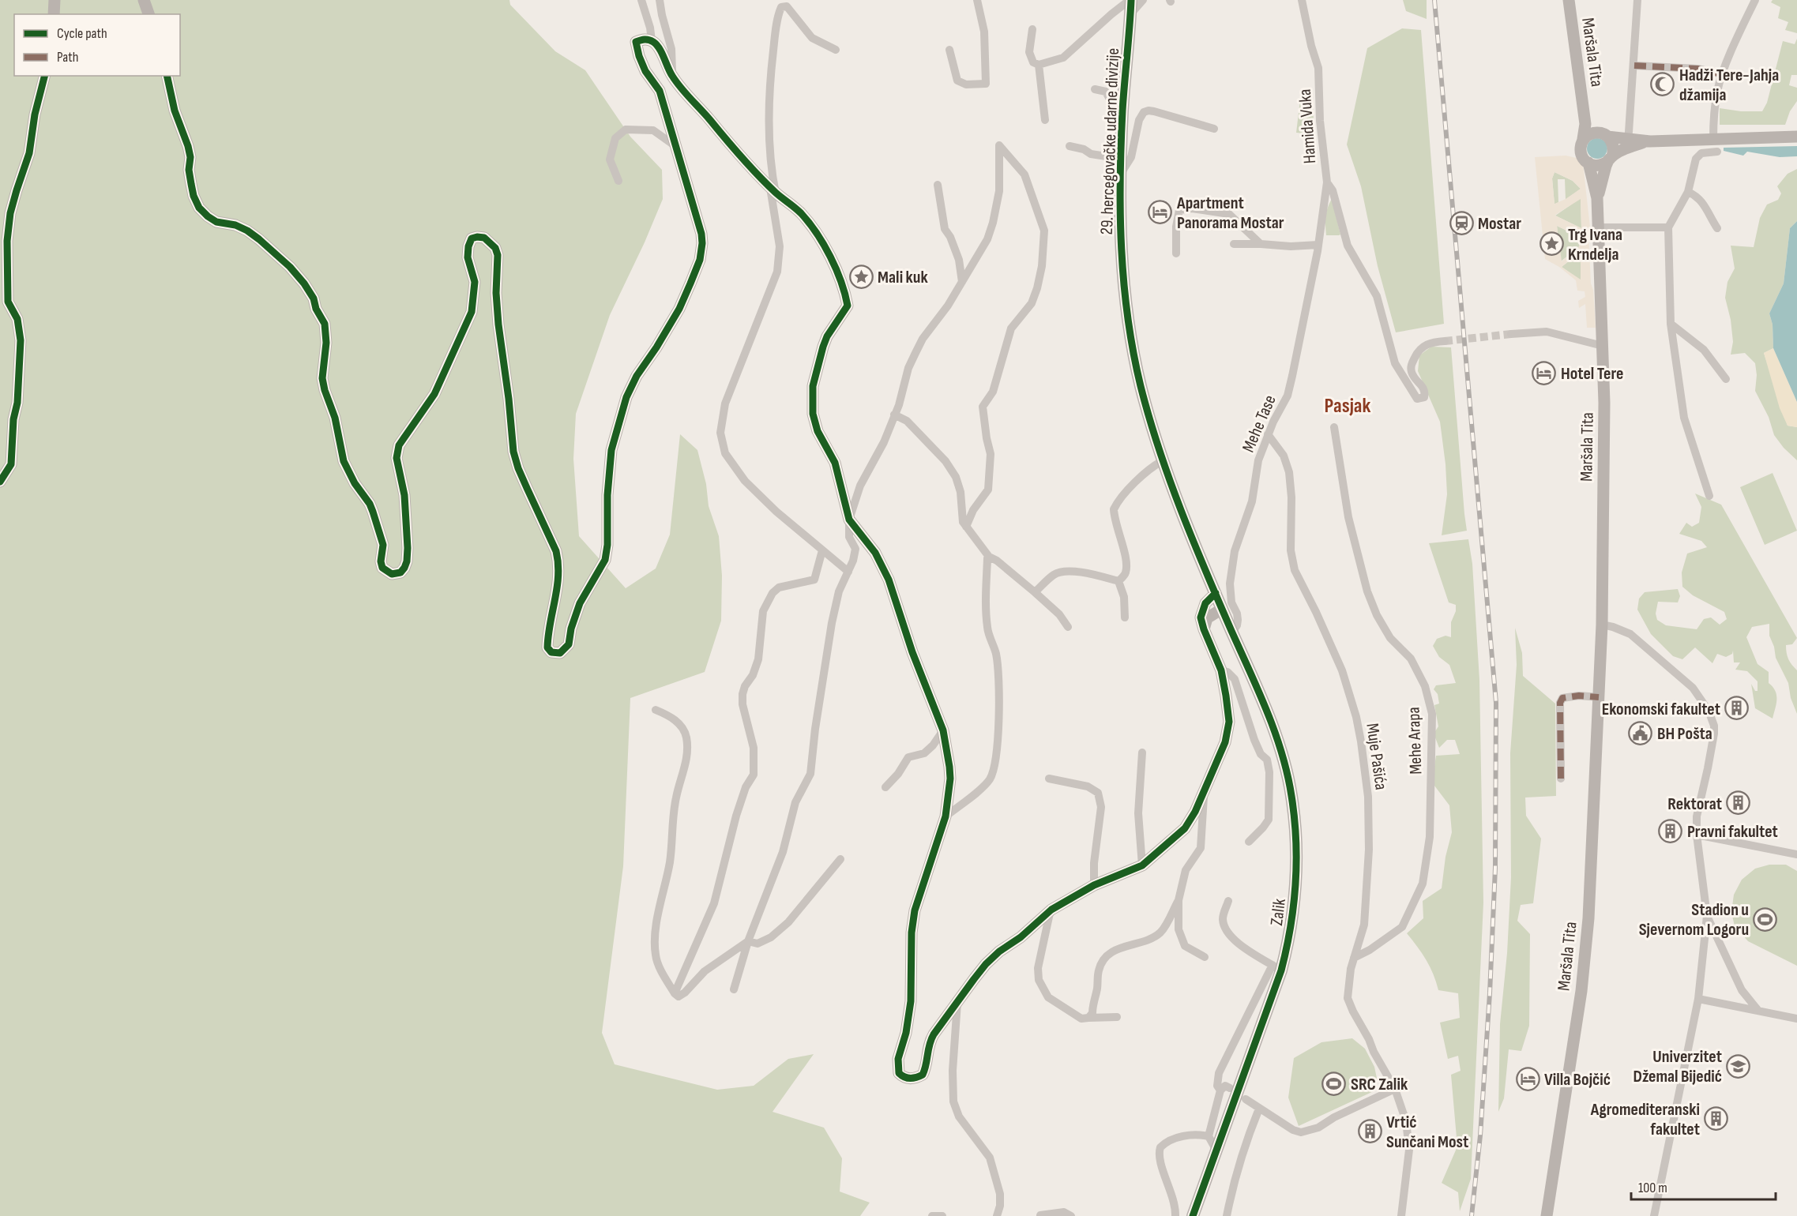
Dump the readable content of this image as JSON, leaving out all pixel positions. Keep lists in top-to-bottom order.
{
  "streets": {
    "main road": ["29. hercegovačke udarne divizije", "Zalik"],
    "street": [
      "Maršala Tita",
      "Hamida Vuka",
      "Mehe Tase",
      "Mehe Arapa",
      "Muje Pašića"
    ]
  },
  "crossings": [
    ["Hamida Vuka", "Mehe Tase"],
    ["29. hercegovačke udarne divizije", "Zalik"],
    ["Mehe Tase", "Muje Pašića"],
    ["Mehe Tase", "Zalik"],
    ["Mehe Arapa", "Muje Pašića"]
  ],
  "districts": ["Pasjak"],
  "places": {
    "mosque": ["Hadži Tere-Jahja džamija"],
    "hotel": ["Apartment Panorama Mostar", "Hotel Tere", "Villa Bojčić"],
    "station": ["Mostar"],
    "place": ["Trg Ivana Krndelja", "Mali kuk"],
    "building": [
      "Ekonomski fakultet",
      "Rektorat",
      "Pravni fakultet",
      "Agromediteranski fakultet",
      "Vrtić Sunčani Most"
    ],
    "public building": ["BH Pošta"],
    "sports": ["Stadion u Sjevernom Logoru", "SRC Zalik"],
    "school or university": ["Univerzitet Džemal Bijedić"]
  },
  "legend": ["Cycle path", "Path"],
  "scale_bar": "100 m"
}
